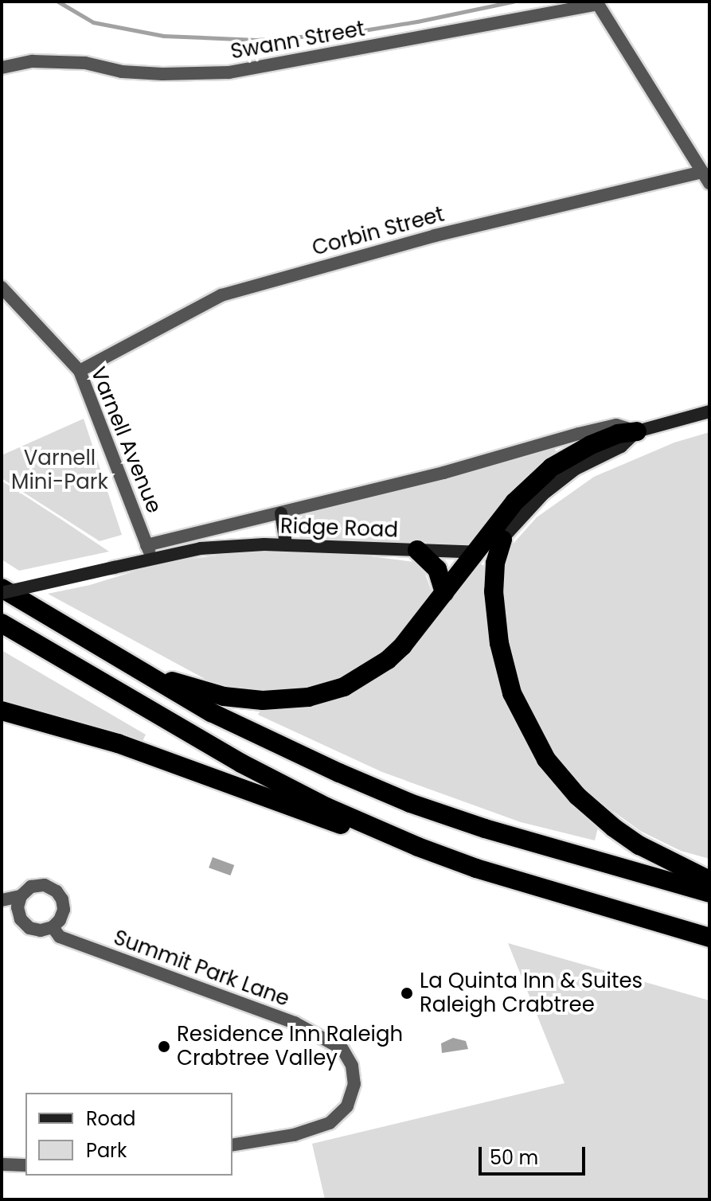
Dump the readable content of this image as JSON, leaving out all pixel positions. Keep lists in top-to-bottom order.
{
  "streets": {
    "street": [
      "Swann Street",
      "Corbin Street",
      "Varnell Avenue",
      "Ridge Road",
      "Summit Park Lane"
    ]
  },
  "crossings": [
    ["Corbin Street", "Varnell Avenue"],
    ["Varnell Avenue", "Ridge Road"]
  ],
  "parks": ["Varnell Mini-Park"],
  "places": ["La Quinta Inn & Suites Raleigh Crabtree", "Residence Inn Raleigh Crabtree Valley"],
  "legend": ["Road", "Park"],
  "scale_bar": "50 m"
}
